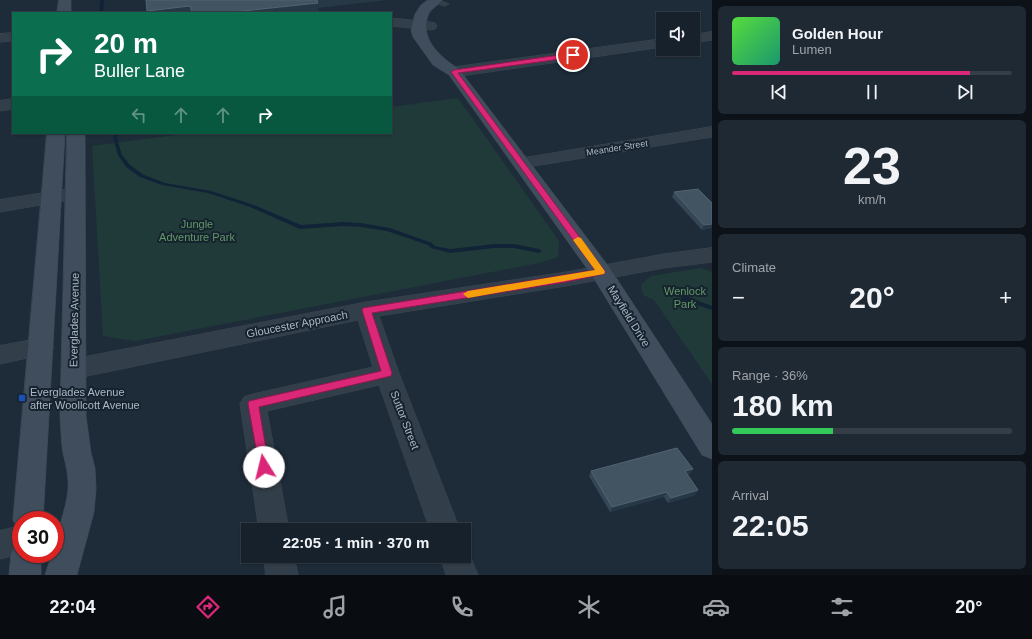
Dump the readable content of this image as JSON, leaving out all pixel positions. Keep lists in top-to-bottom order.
{
  "streets": {
    "main road": ["Mayfield Drive", "Everglades Avenue"],
    "street": ["Meander Street", "Gloucester Approach", "Suttor Street"]
  },
  "crossings": [
    ["Meander Street", "Mayfield Drive"],
    ["Mayfield Drive", "Gloucester Approach"],
    ["Everglades Avenue", "Gloucester Approach"],
    ["Gloucester Approach", "Suttor Street"]
  ],
  "parks": ["Jungle Adventure Park", "Wenlock Park"],
  "places": {
    "transit": ["Everglades Avenue after Woollcott Avenue"]
  },
  "page": {
    "turn": ["20 m", "Buller Lane"],
    "song": ["Golden Hour", "Lumen"],
    "tile": [
      ["23", "km/h"],
      "Climate",
      ["Range · 36%", "180 km"],
      ["Arrival", "22:05"]
    ],
    "heat": ["−", "20°", "+"],
    "limit": "30",
    "trip": "22:05 · 1 min · 370 m",
    "tabs": ["22:04", "20°"]
  }
}
